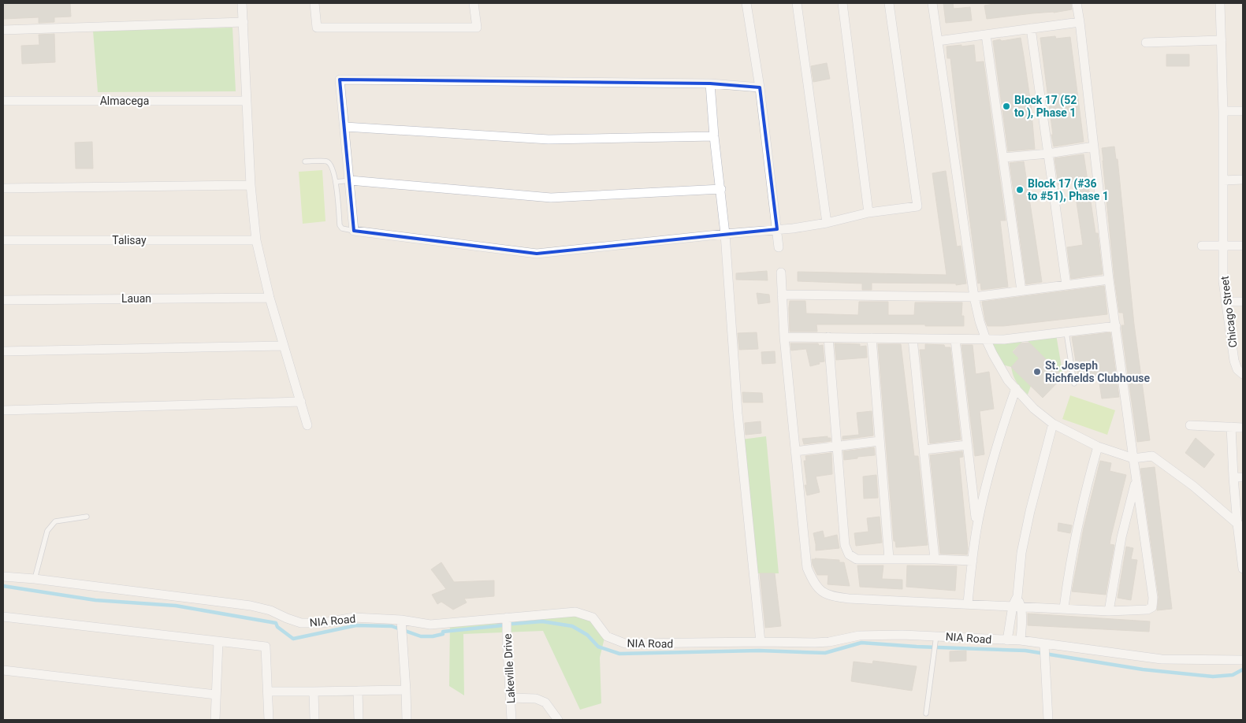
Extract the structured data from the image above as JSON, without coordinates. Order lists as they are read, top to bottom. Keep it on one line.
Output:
{"streets":{"street":["Almacega","Talisay","Lauan","Chicago Street","NIA Road","Lakeville Drive"]},"crossings":[["NIA Road","Lakeville Drive"]],"places":["Block 17 (52 to ), Phase 1","Block 17 (#36 to #51), Phase 1","St. Joseph Richfields Clubhouse"]}
